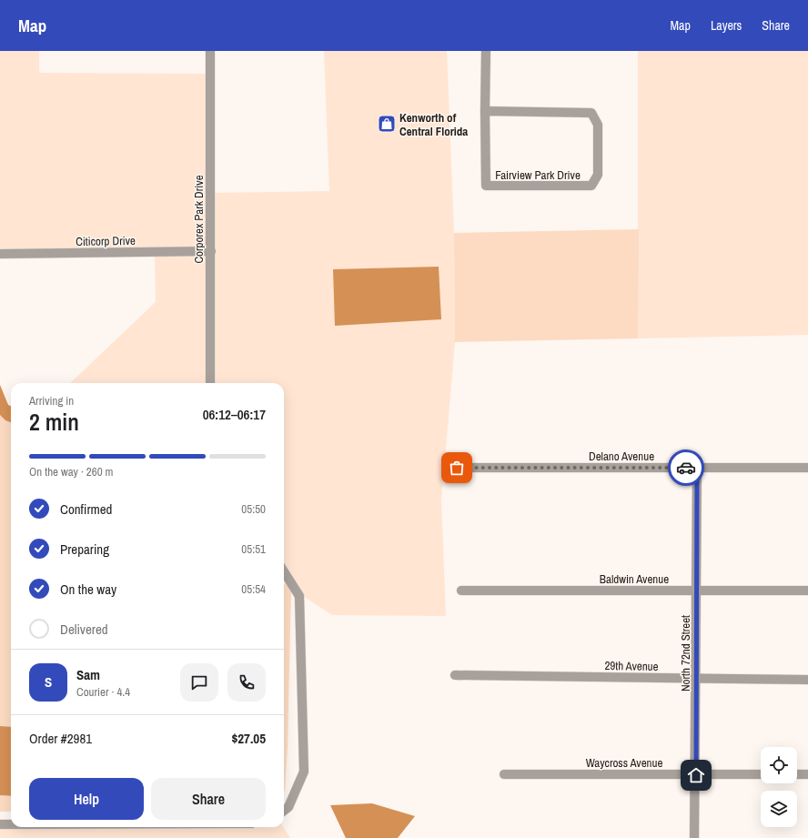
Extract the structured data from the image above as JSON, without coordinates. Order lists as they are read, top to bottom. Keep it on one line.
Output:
{"streets":{"street":["Fairview Park Drive","Corporex Park Drive","Citicorp Drive","Delano Avenue","Baldwin Avenue","North 72nd Street","29th Avenue","Waycross Avenue"]},"crossings":[["Corporex Park Drive","Citicorp Drive"],["Delano Avenue","North 72nd Street"],["Baldwin Avenue","North 72nd Street"],["North 72nd Street","29th Avenue"],["North 72nd Street","Waycross Avenue"]],"places":{"shop":["Kenworth of Central Florida"]},"page":{"header":"Map","nav":["Map","Layers","Share"],"heading":["2 min","Arriving in","06:12–06:17"],"panel":["Sam","Courier · 4.4","Order #2981","$27.05"],"bar":"On the way · 260 m","list":[["Confirmed","05:50"],["Preparing","05:51"],["On the way","05:54"],"Delivered"],"round":"S","buttons":["Help","Share"]}}
